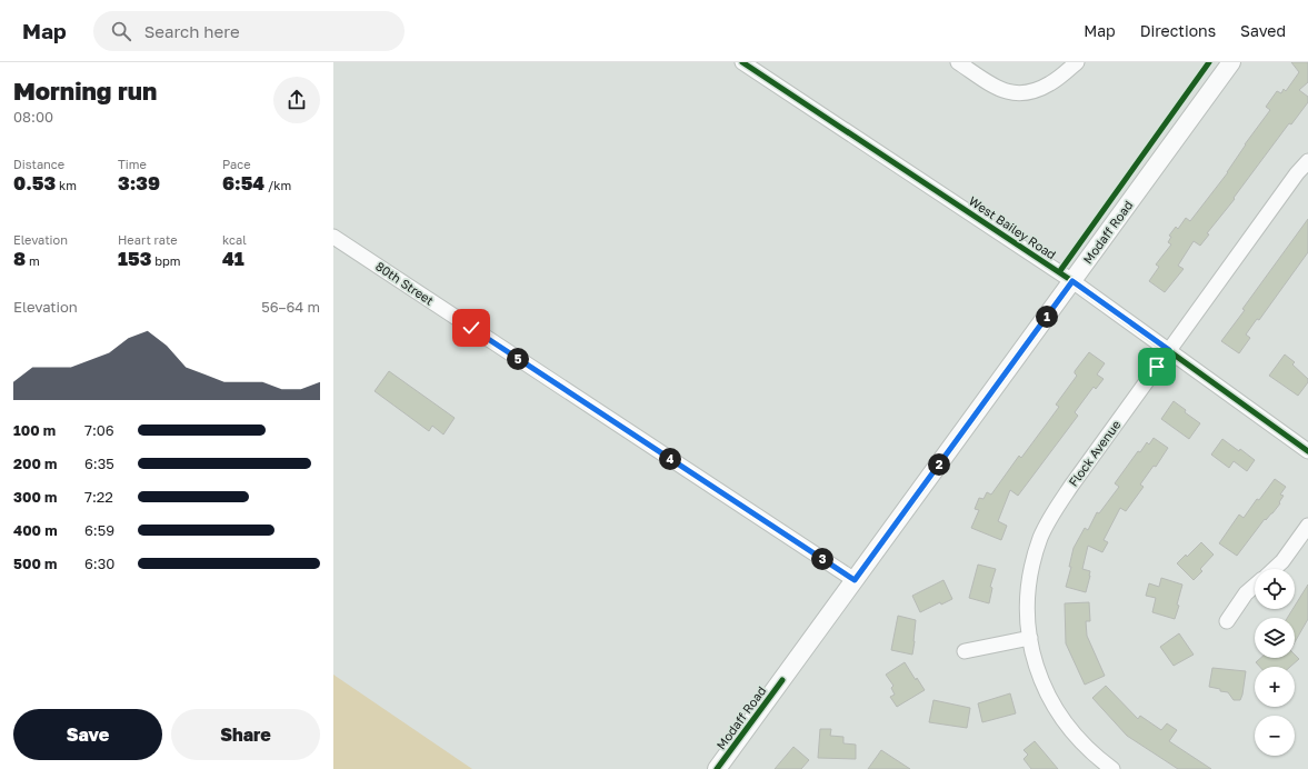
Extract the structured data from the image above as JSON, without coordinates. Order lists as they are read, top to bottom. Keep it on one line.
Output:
{"streets":{"street":["West Bailey Road","Modaff Road","80th Street","Flock Avenue"]},"crossings":[["West Bailey Road","Modaff Road"],["West Bailey Road","Flock Avenue"],["Modaff Road","80th Street"]],"page":{"header":"Map","search":"Search here","nav":["Map","Directions","Saved"],"heading":["Morning run","08:00"],"stats":[["Distance","0.53 km"],["Time","3:39"],["Pace","6:54 /km"],["Elevation","8 m"],["Heart rate","153 bpm"],["kcal","41"]],"chart":["Elevation","56–64 m"],"pins":["1","5","4","2","3"],"list":[{"name":"100 m","note":"7:06"},{"name":"200 m","note":"6:35"},{"name":"300 m","note":"7:22"},{"name":"400 m","note":"6:59"},{"name":"500 m","note":"6:30"}],"map_buttons":["+","−"],"buttons":["Save","Share"]}}
